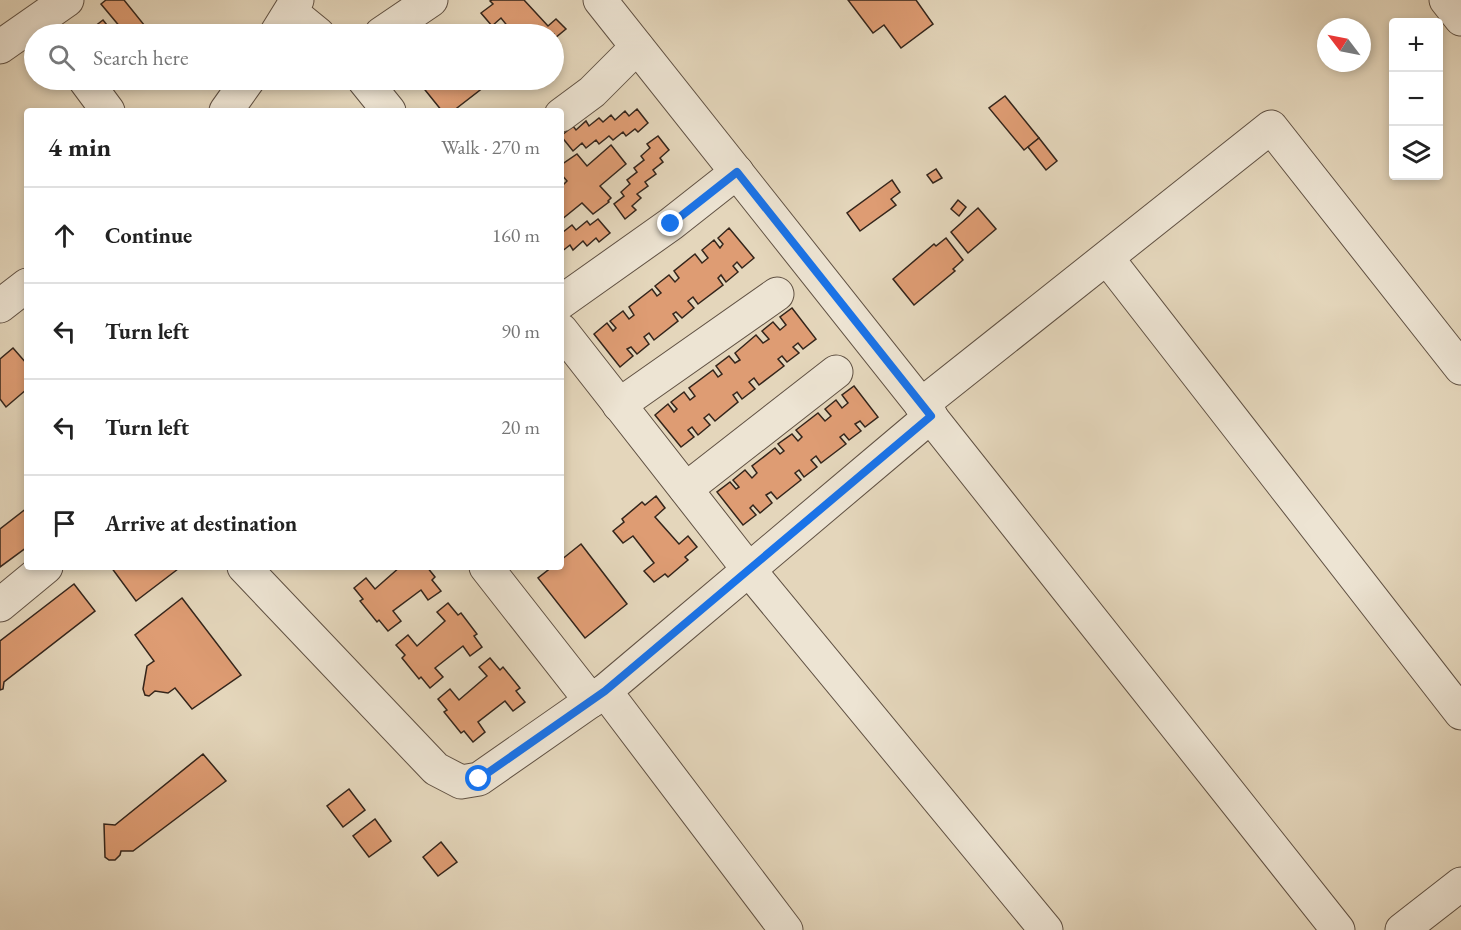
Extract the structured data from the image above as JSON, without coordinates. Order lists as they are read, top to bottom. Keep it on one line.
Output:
{"north":"top left","page":{"map_buttons":["+","−"],"search":"Search here","heading":["4 min","Walk · 270 m"],"list":[["Continue","160 m"],["Turn left","90 m"],["Turn left","20 m"],"Arrive at destination"]}}
